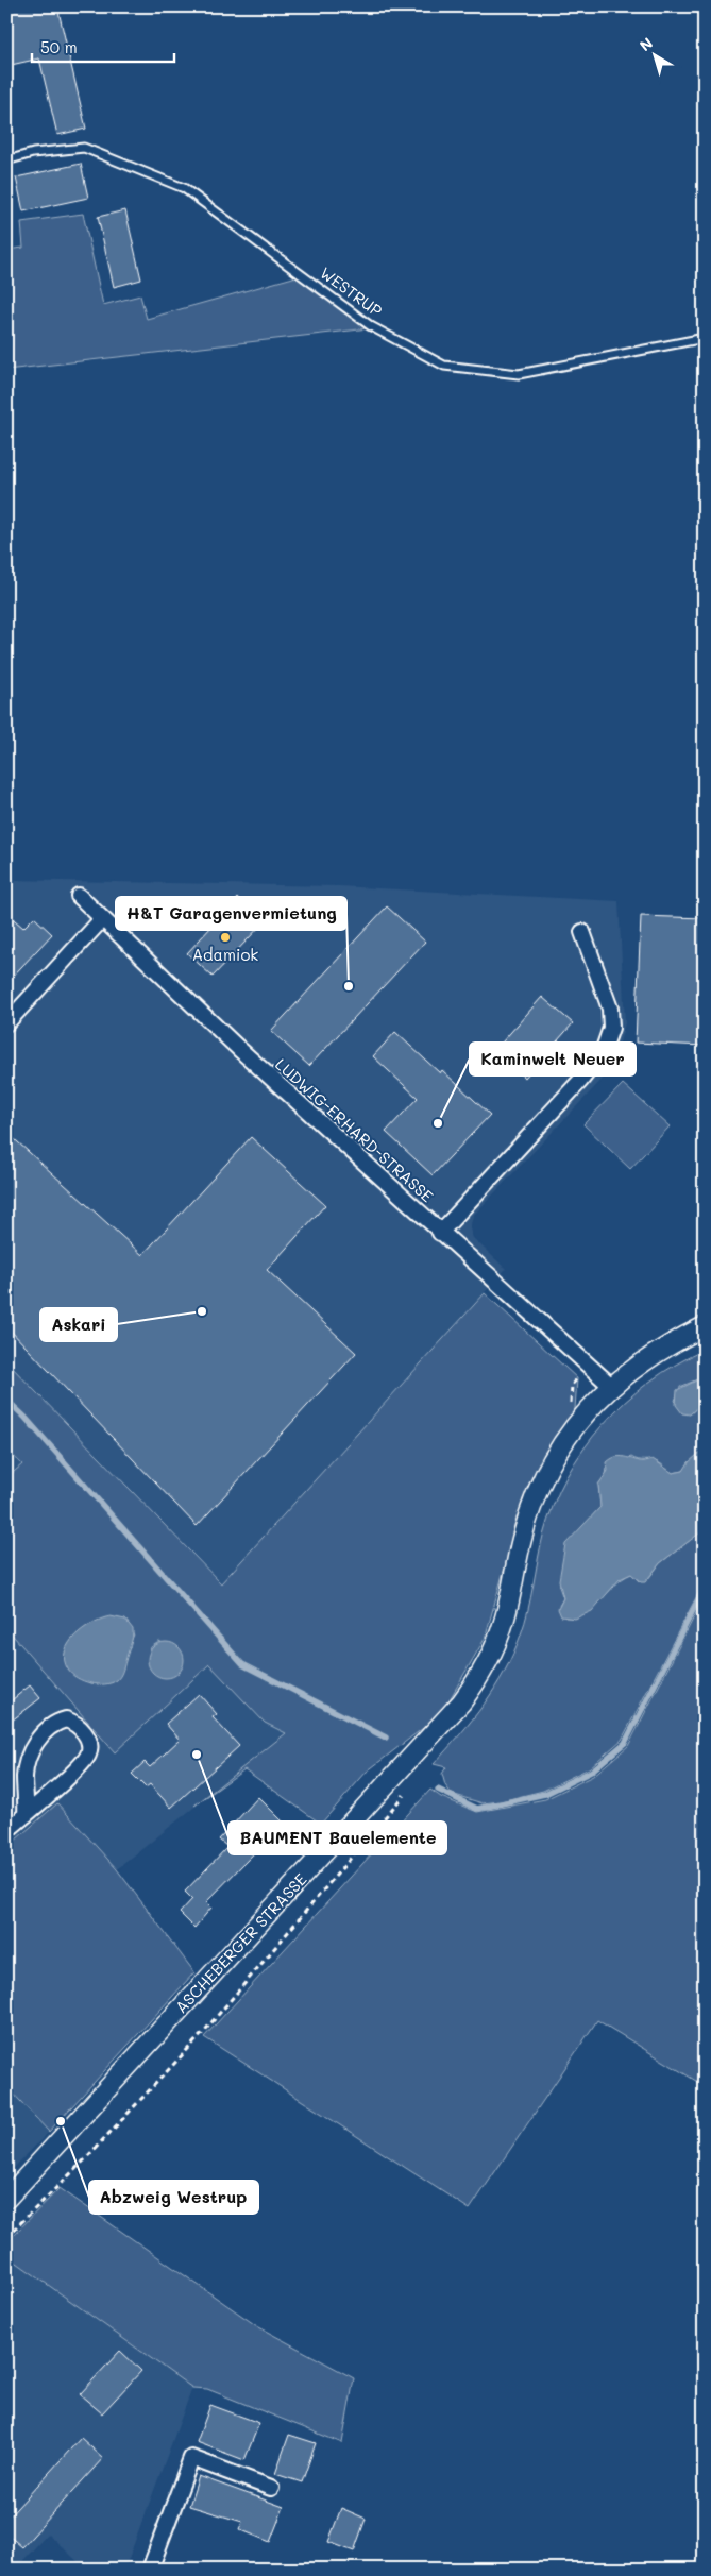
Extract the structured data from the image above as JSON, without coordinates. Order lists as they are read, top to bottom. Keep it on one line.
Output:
{"streets":{"street":["LUDWIG-ERHARD-STRASSE","ASCHEBERGER STRASSE"],"lane":["WESTRUP"]},"crossings":[["LUDWIG-ERHARD-STRASSE","ASCHEBERGER STRASSE"]],"places":["Adamiok","H&T Garagenvermietung","Kaminwelt Neuer","Askari","BAUMENT Bauelemente","Abzweig Westrup"],"scale_bar":"50 m","north":"top left"}
